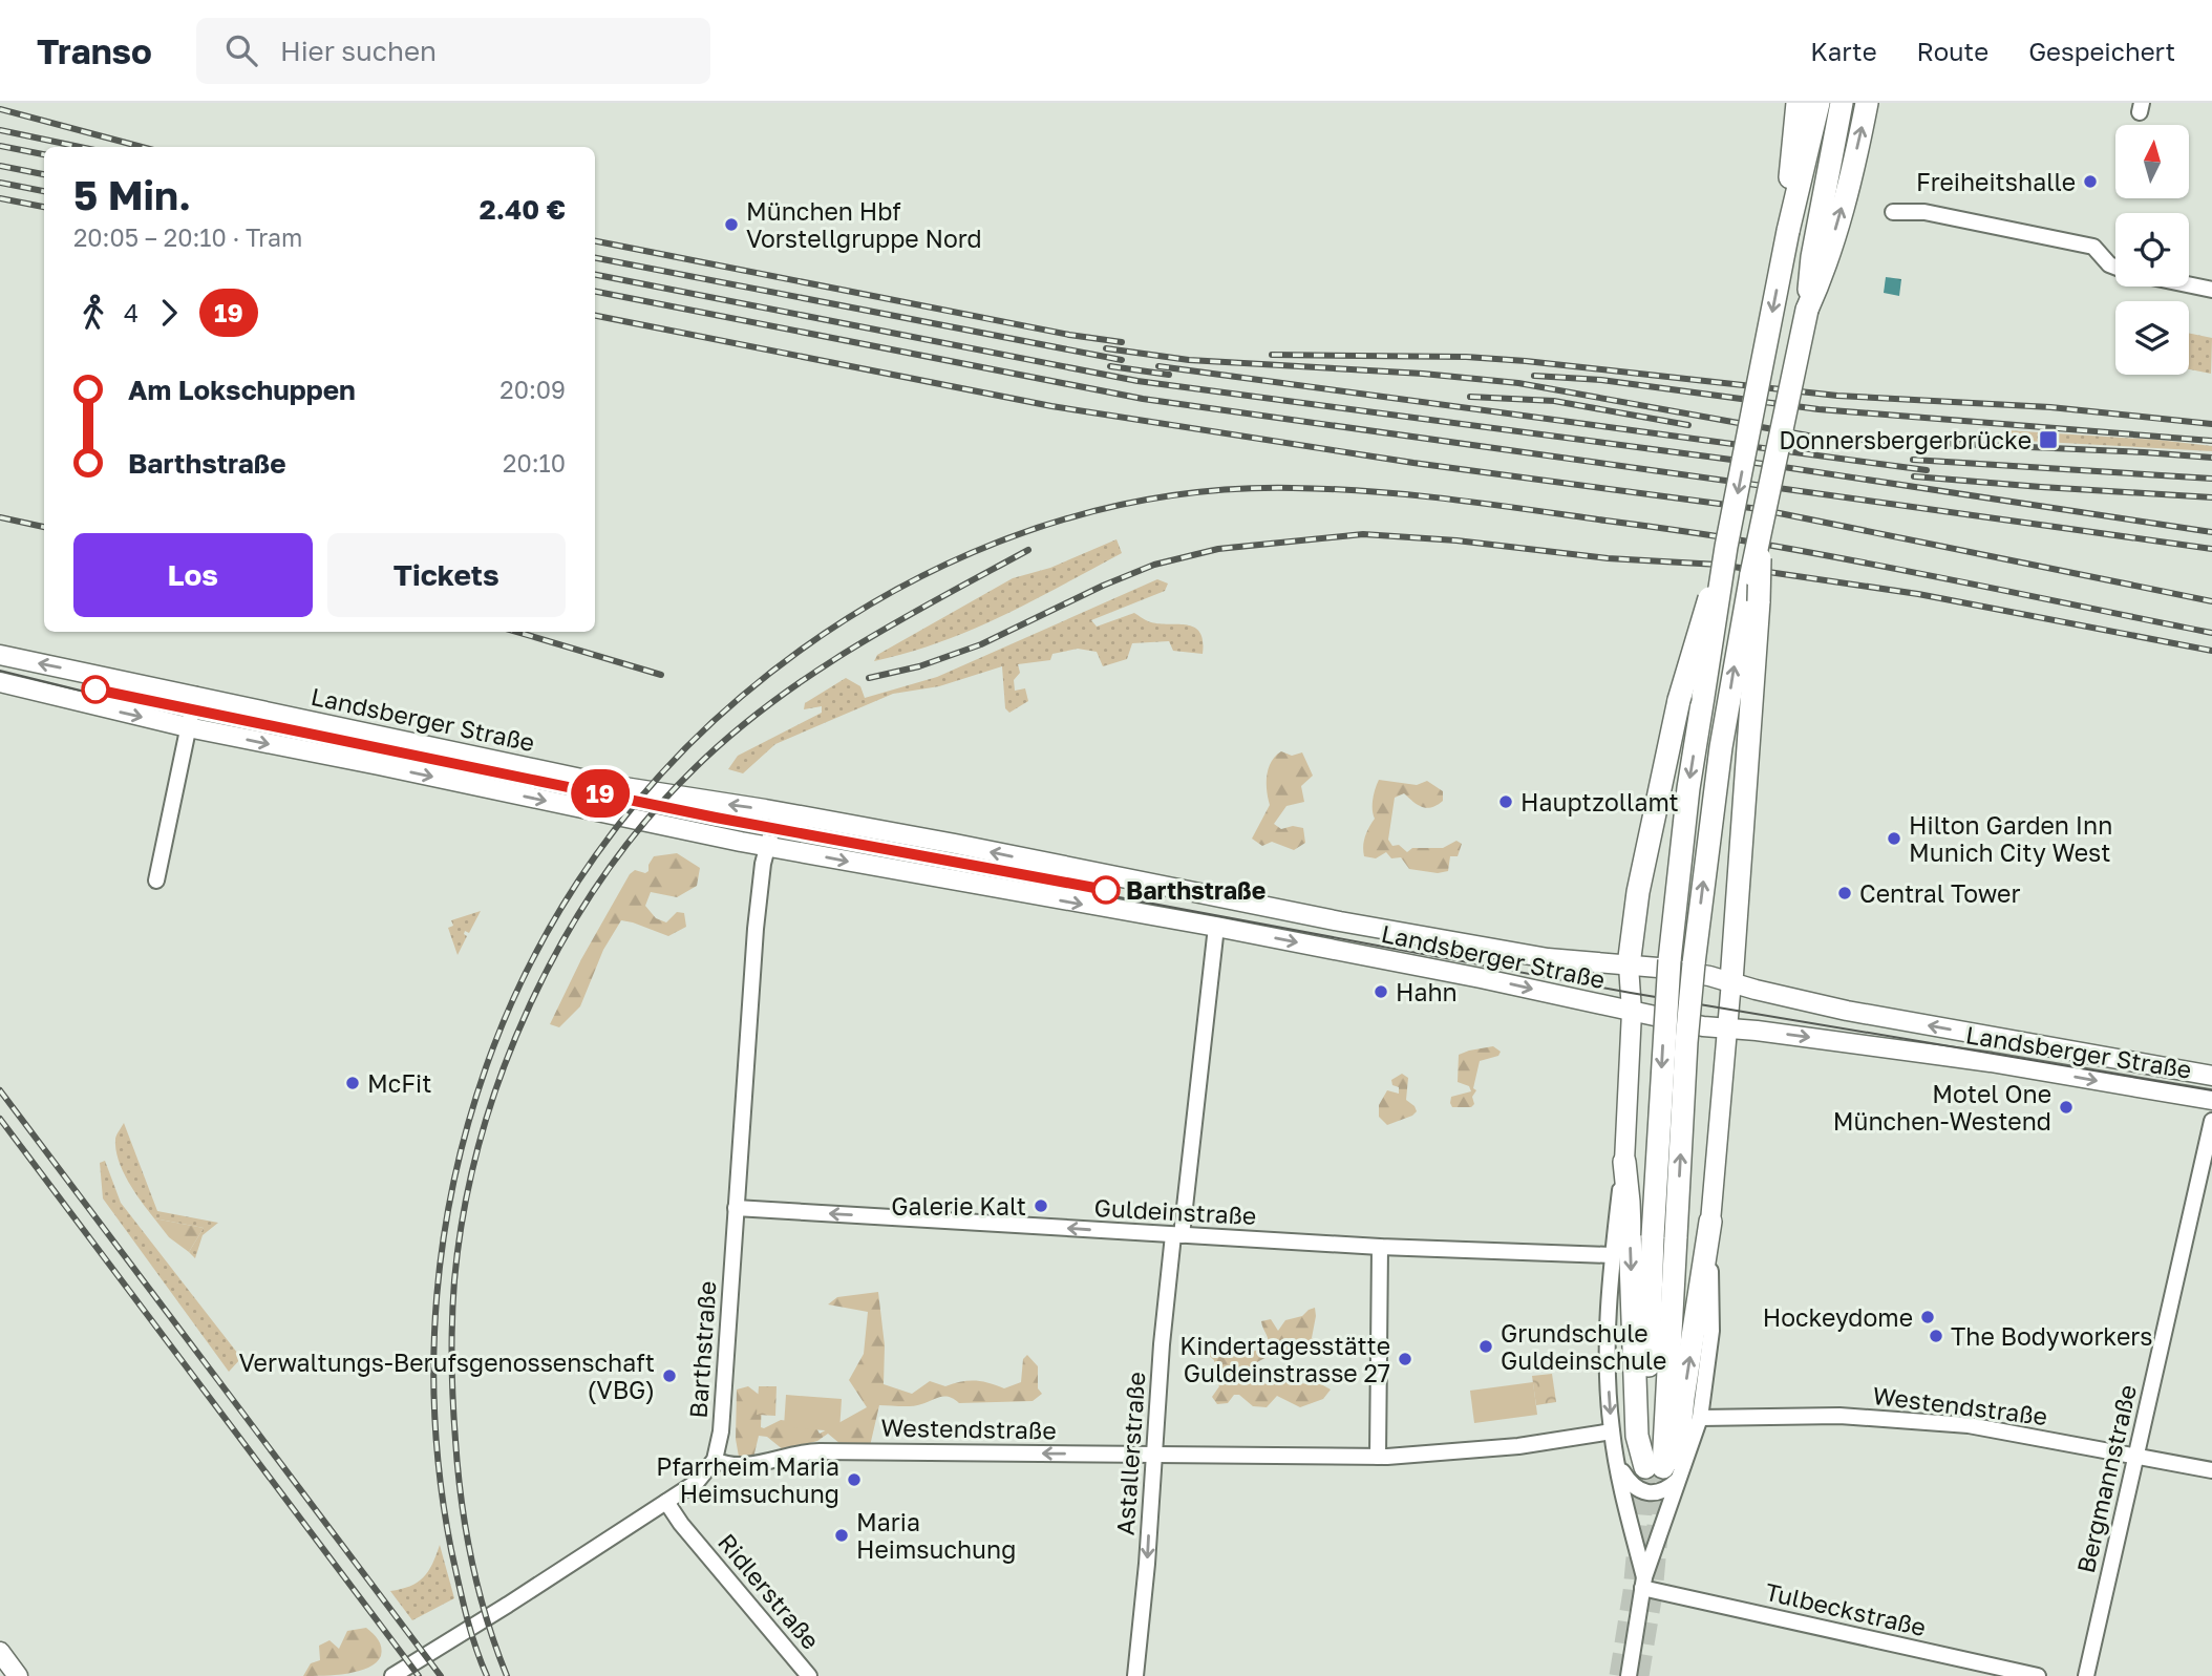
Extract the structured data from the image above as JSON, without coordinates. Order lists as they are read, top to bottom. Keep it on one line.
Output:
{"streets":{"main road":["Landsberger Straße"],"street":["Guldeinstraße","Barthstraße","Westendstraße","Astallerstraße","Bergmannstraße","Ridlerstraße","Tulbeckstraße"]},"crossings":[["Landsberger Straße","Barthstraße"],["Landsberger Straße","Astallerstraße"],["Guldeinstraße","Barthstraße"],["Guldeinstraße","Astallerstraße"],["Barthstraße","Westendstraße"],["Westendstraße","Astallerstraße"],["Westendstraße","Bergmannstraße"]],"one_way":["Guldeinstraße"],"places":{"other":["Freiheitshalle","München Hbf Vorstellgruppe Nord","Hauptzollamt","Hilton Garden Inn Munich City West","Barthstraße","Central Tower","Hahn","McFit","Motel One München-Westend","Galerie Kalt","Hockeydome","The Bodyworkers","Grundschule Guldeinschule","Kindertagesstätte Guldeinstrasse 27","Verwaltungs-Berufsgenossenschaft (VBG)","Pfarrheim Maria Heimsuchung","Maria Heimsuchung"],"transit":["Donnersbergerbrücke"]},"lines":["tram line 19"],"north":"top","page":{"header":"Transo","search":"Hier suchen","nav":["Karte","Route","Gespeichert"],"on_map":"19","heading":["5 Min.","20:05 – 20:10 · Tram","2.40 €"],"legs":["4","19"],"list":[{"name":"Am Lokschuppen","value":"20:09"},{"name":"Barthstraße","value":"20:10"}],"buttons":["Los","Tickets"]}}
